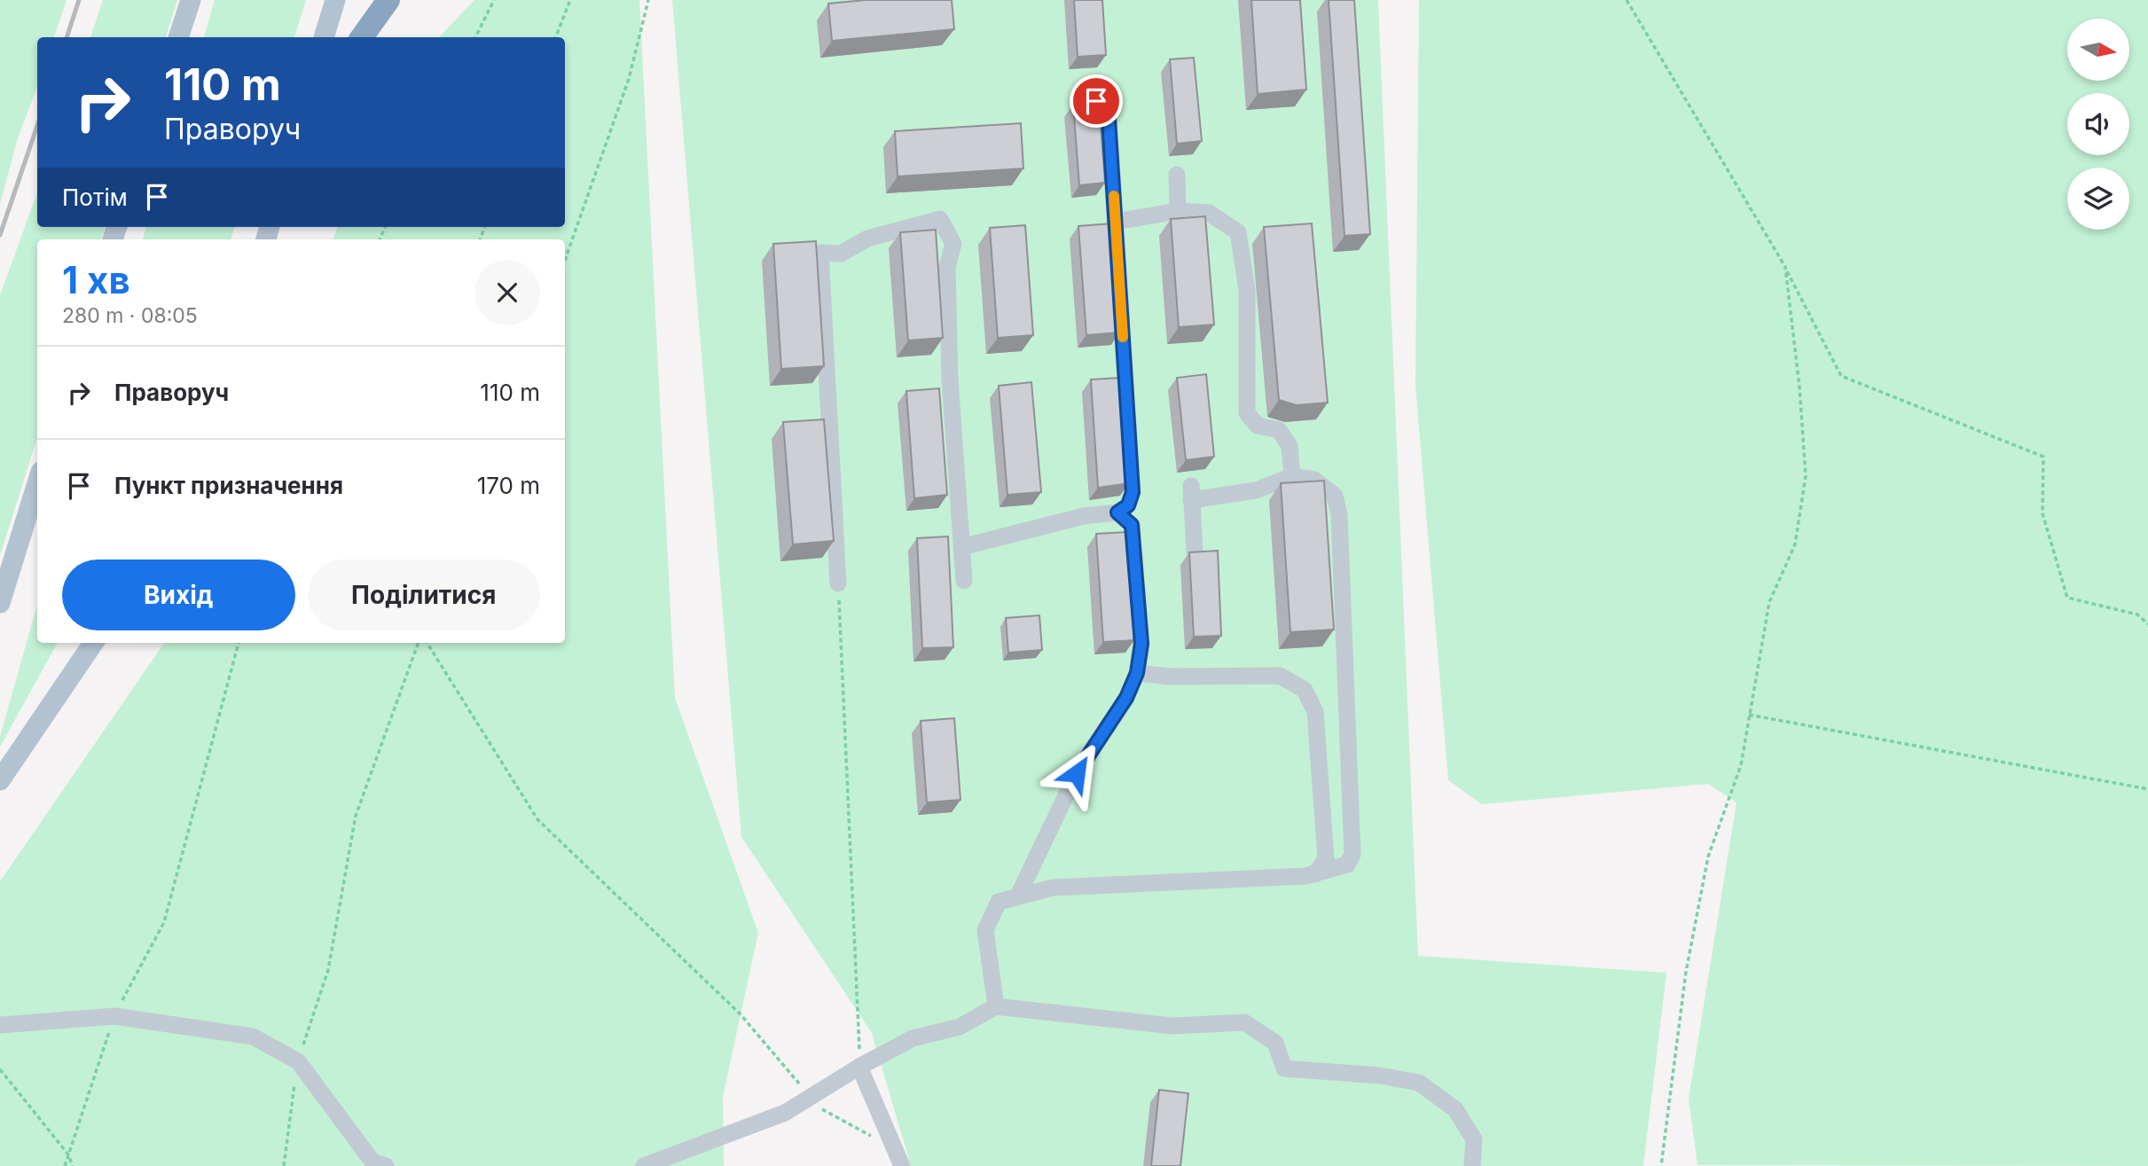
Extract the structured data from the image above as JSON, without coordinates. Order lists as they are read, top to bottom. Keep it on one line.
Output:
{"north":"right","page":{"turn":["110 m","Праворуч"],"then":"Потім","heading":["1 хв","280 m · 08:05"],"list":[{"name":"Праворуч","value":"110 m"},{"name":"Пункт призначення","value":"170 m"}],"buttons":["Вихід","Поділитися"]}}
